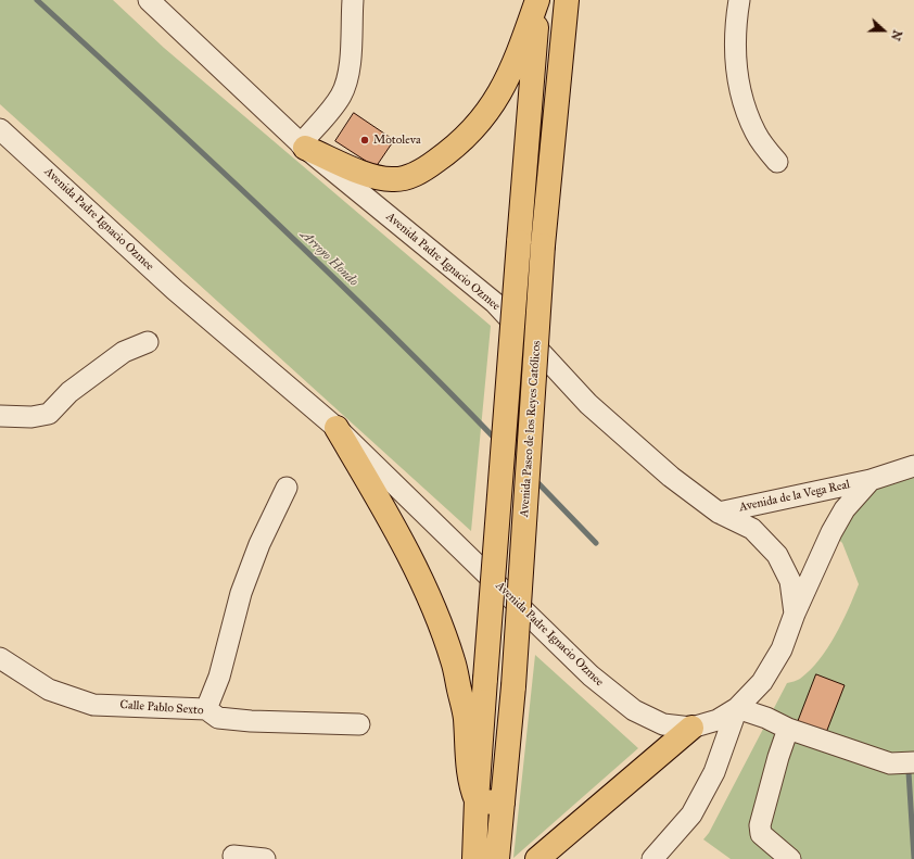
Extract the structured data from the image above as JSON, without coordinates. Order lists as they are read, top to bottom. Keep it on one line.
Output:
{"streets":{"main road":["Avenida Paseo de los Reyes Católicos"],"street":["Avenida Padre Ignacio Ozmee","Avenida de la Vega Real","Calle Pablo Sexto"]},"crossings":[["Avenida Padre Ignacio Ozmee","Avenida de la Vega Real"]],"water":["Arroyo Hondo"],"places":["Motoleva"],"north":"right"}
